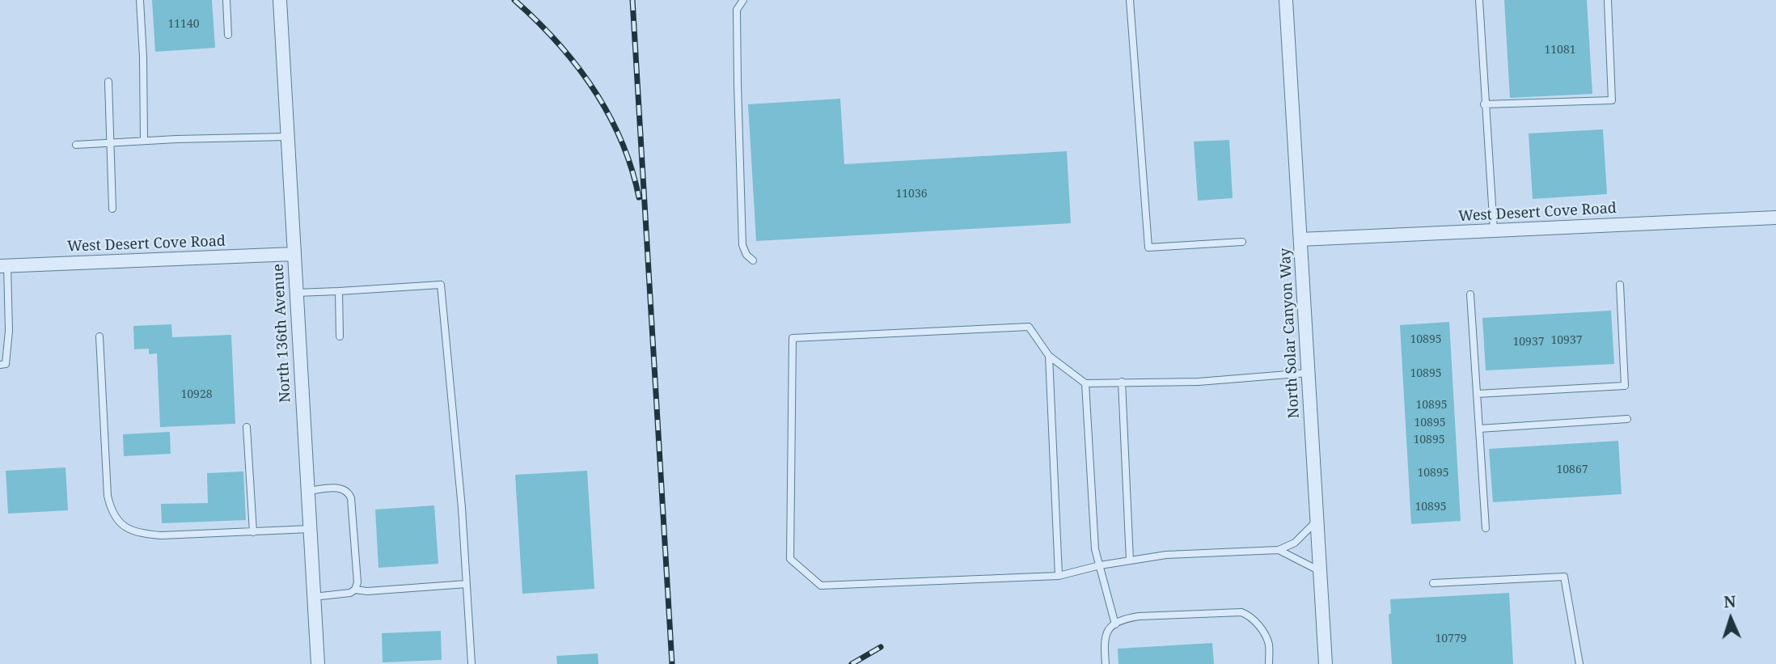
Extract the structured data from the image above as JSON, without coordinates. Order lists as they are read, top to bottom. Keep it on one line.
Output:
{"streets":{"street":["West Desert Cove Road","North 136th Avenue","North Solar Canyon Way"]},"crossings":[["West Desert Cove Road","North 136th Avenue"],["West Desert Cove Road","North Solar Canyon Way"]],"house_numbers":["11140","11081","11036","10895","10937","10937","10895","10928","10895","10895","10895","10867","10895","10895","10779"],"north":"top"}
